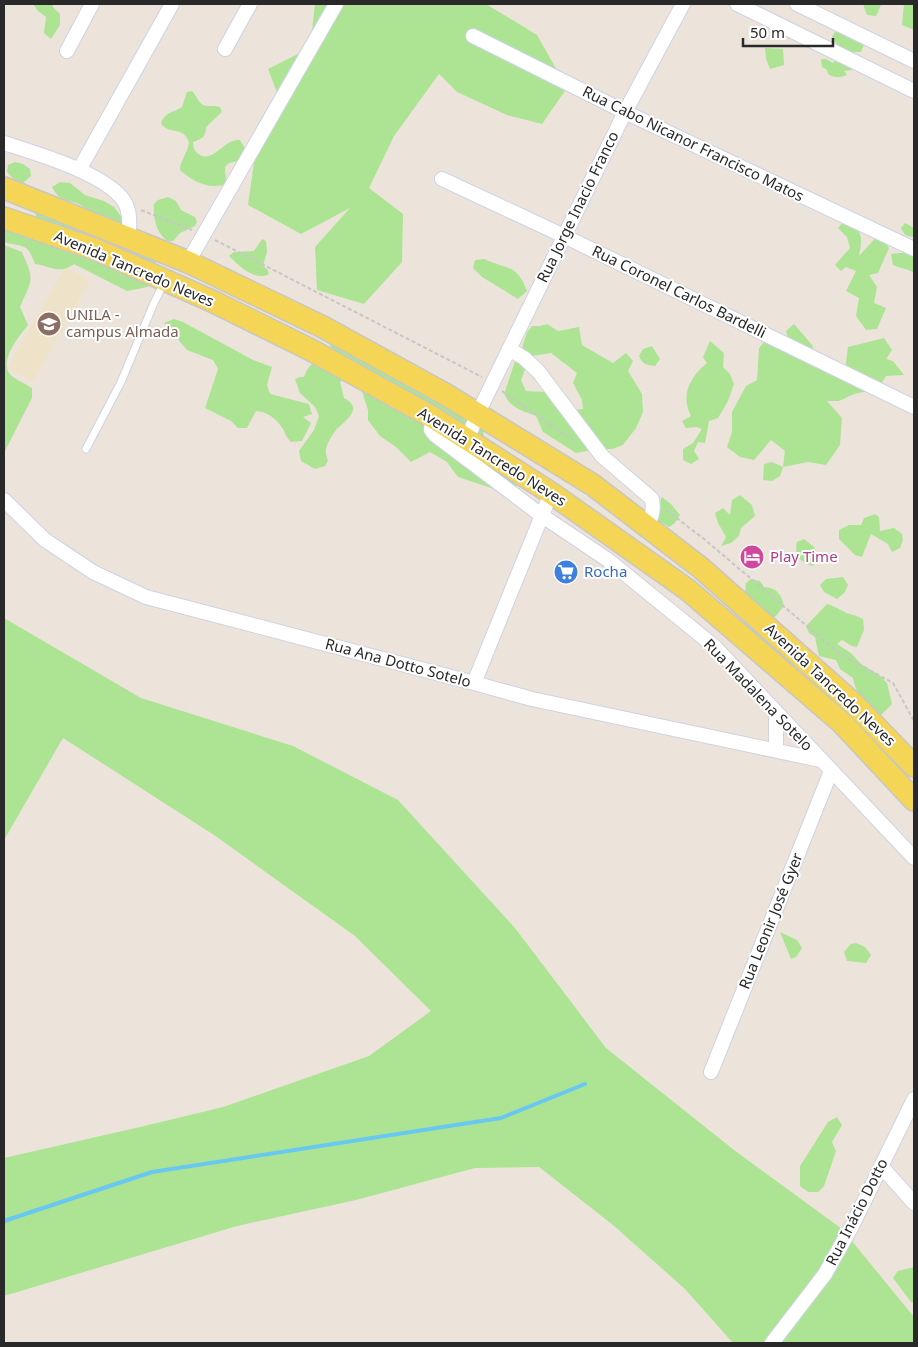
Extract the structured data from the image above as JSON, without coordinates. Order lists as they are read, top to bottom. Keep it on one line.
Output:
{"streets":{"main road":["Avenida Tancredo Neves"],"street":["Rua Cabo Nicanor Francisco Matos","Rua Jorge Inacio Franco","Rua Coronel Carlos Bardelli","Rua Ana Dotto Sotelo","Rua Madalena Sotelo","Rua Leonir José Gyer","Rua Inácio Dotto"]},"crossings":[["Rua Cabo Nicanor Francisco Matos","Rua Jorge Inacio Franco"],["Rua Jorge Inacio Franco","Avenida Tancredo Neves"],["Rua Jorge Inacio Franco","Rua Coronel Carlos Bardelli"],["Avenida Tancredo Neves","Rua Madalena Sotelo"],["Rua Ana Dotto Sotelo","Rua Madalena Sotelo"],["Rua Madalena Sotelo","Rua Leonir José Gyer"]],"places":{"school or university":["UNILA - campus Almada"],"hotel":["Play Time"],"supermarket":["Rocha"]},"scale_bar":"50 m"}
